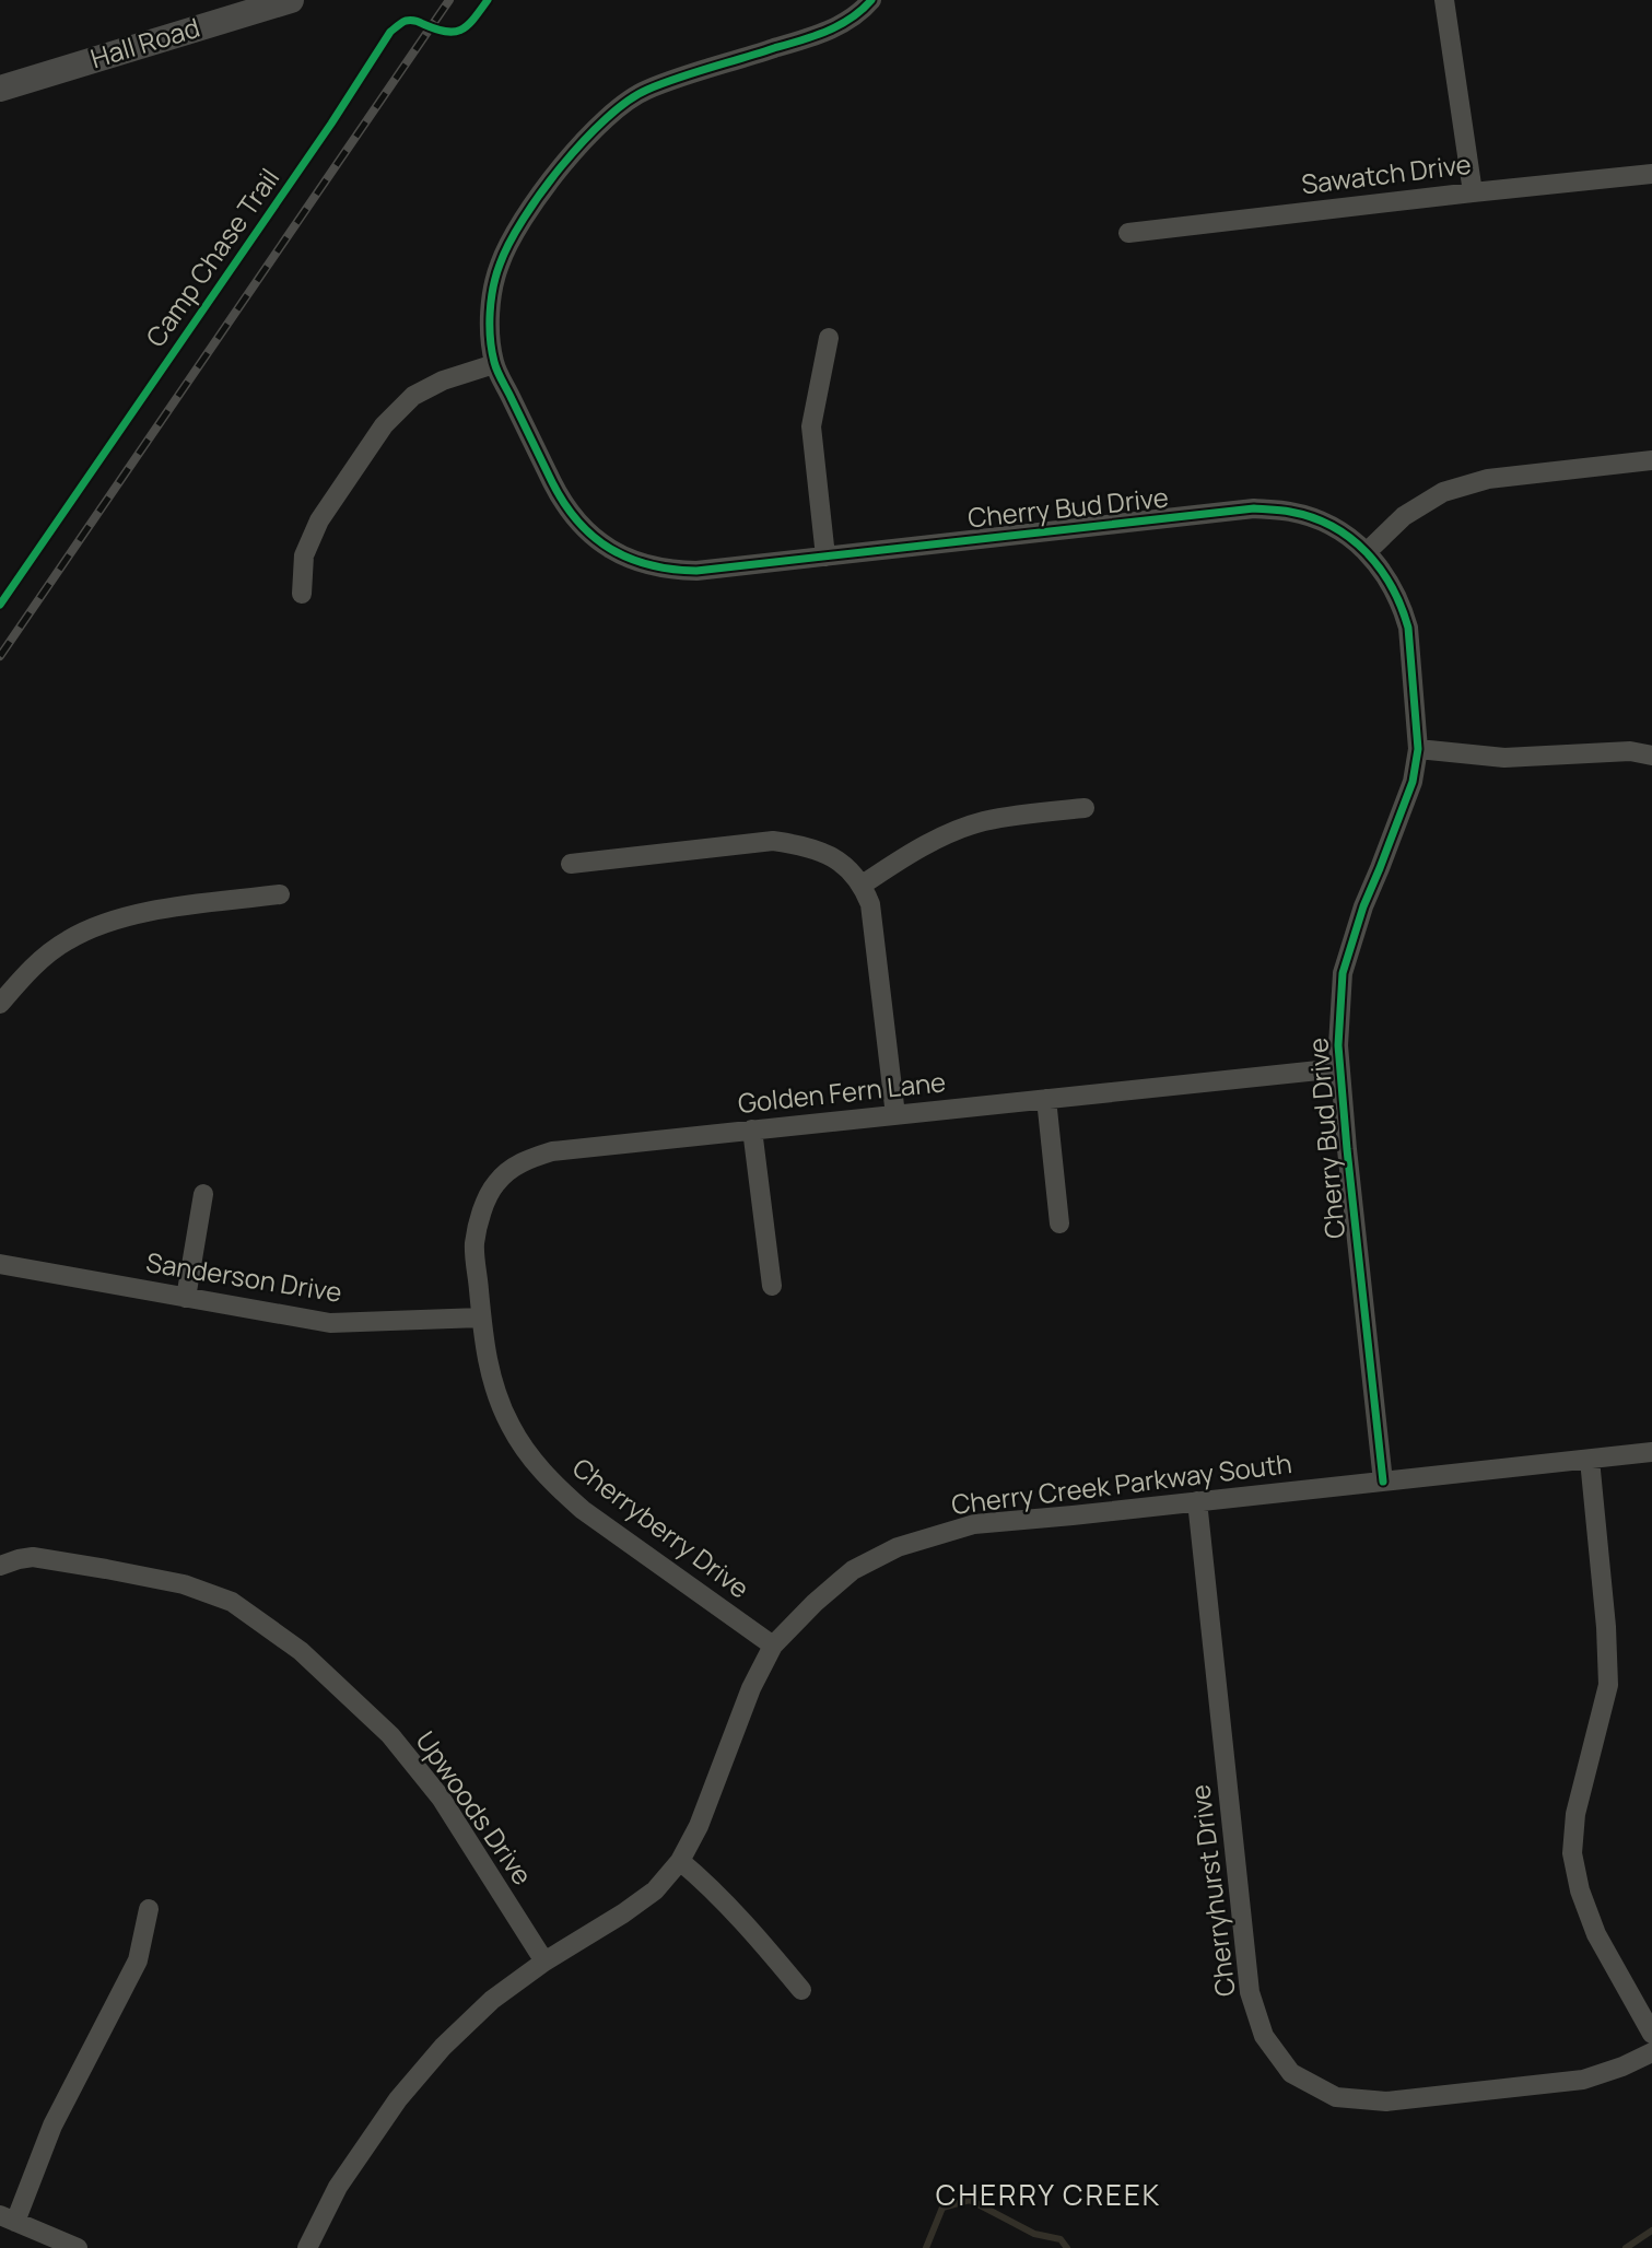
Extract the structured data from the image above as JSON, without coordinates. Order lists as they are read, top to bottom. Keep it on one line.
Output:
{"streets":{"main road":["Hall Road"],"street":["Sawatch Drive","Cherry Bud Drive","Golden Fern Lane","Sanderson Drive","Cherry Creek Parkway South","Cherryberry Drive","Upwoods Drive","Cherryhurst Drive"],"cycle path":["Camp Chase Trail"]},"crossings":[["Cherry Bud Drive","Golden Fern Lane"],["Cherry Bud Drive","Cherry Creek Parkway South"],["Golden Fern Lane","Sanderson Drive"],["Golden Fern Lane","Cherryberry Drive"],["Sanderson Drive","Cherryberry Drive"],["Cherry Creek Parkway South","Cherryberry Drive"],["Cherry Creek Parkway South","Upwoods Drive"],["Cherry Creek Parkway South","Cherryhurst Drive"]],"districts":["CHERRY CREEK"]}
